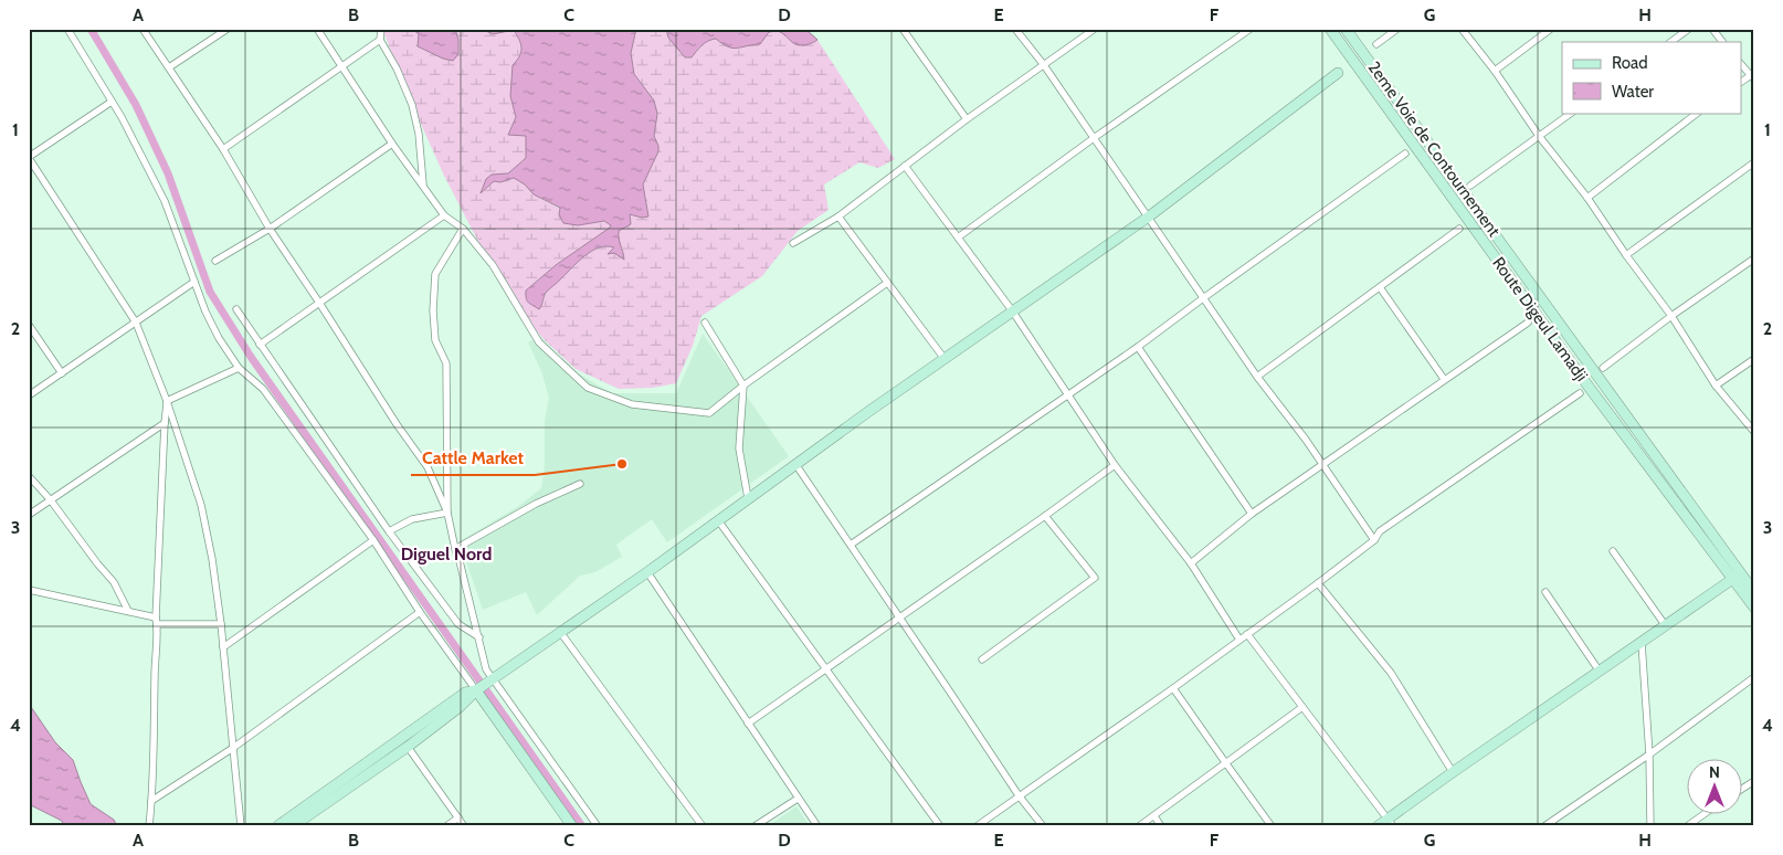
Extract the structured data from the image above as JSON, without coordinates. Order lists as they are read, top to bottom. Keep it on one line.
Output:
{"streets":{"street":["2eme Voie de Contournement","Route Digeul Lamadji"]},"crossings":[["2eme Voie de Contournement","Route Digeul Lamadji"]],"districts":["Diguel Nord"],"places":["Cattle Market"],"legend":["Road","Water"],"north":"top","grid":{"columns":["A","B","C","D","E","F","G","H"],"rows":["1","2","3","4"]}}
